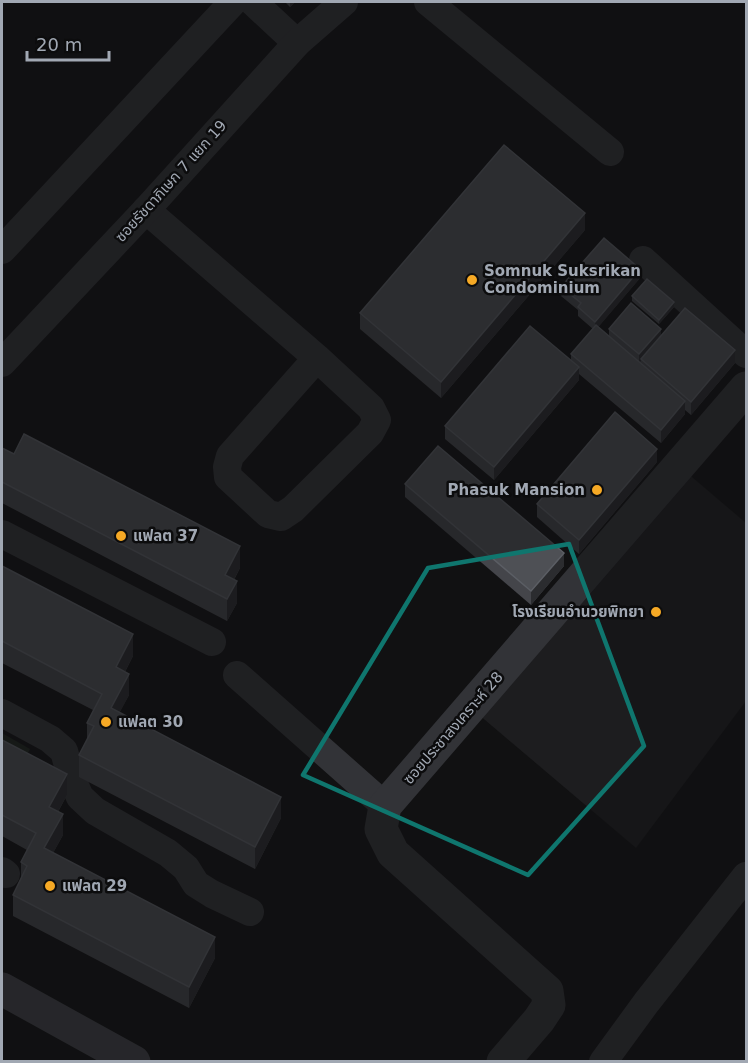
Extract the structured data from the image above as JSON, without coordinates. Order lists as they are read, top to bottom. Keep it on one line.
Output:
{"streets":{"street":["ซอยรัชดาภิเษก 7 แยก 19","ซอยประชาสงเคราะห์ 28"]},"places":["Somnuk Suksrikan Condominium","Phasuk Mansion","แฟลต 37","โรงเรียนอำนวยพิทยา","แฟลต 30","แฟลต 29"],"scale_bar":"20 m"}
